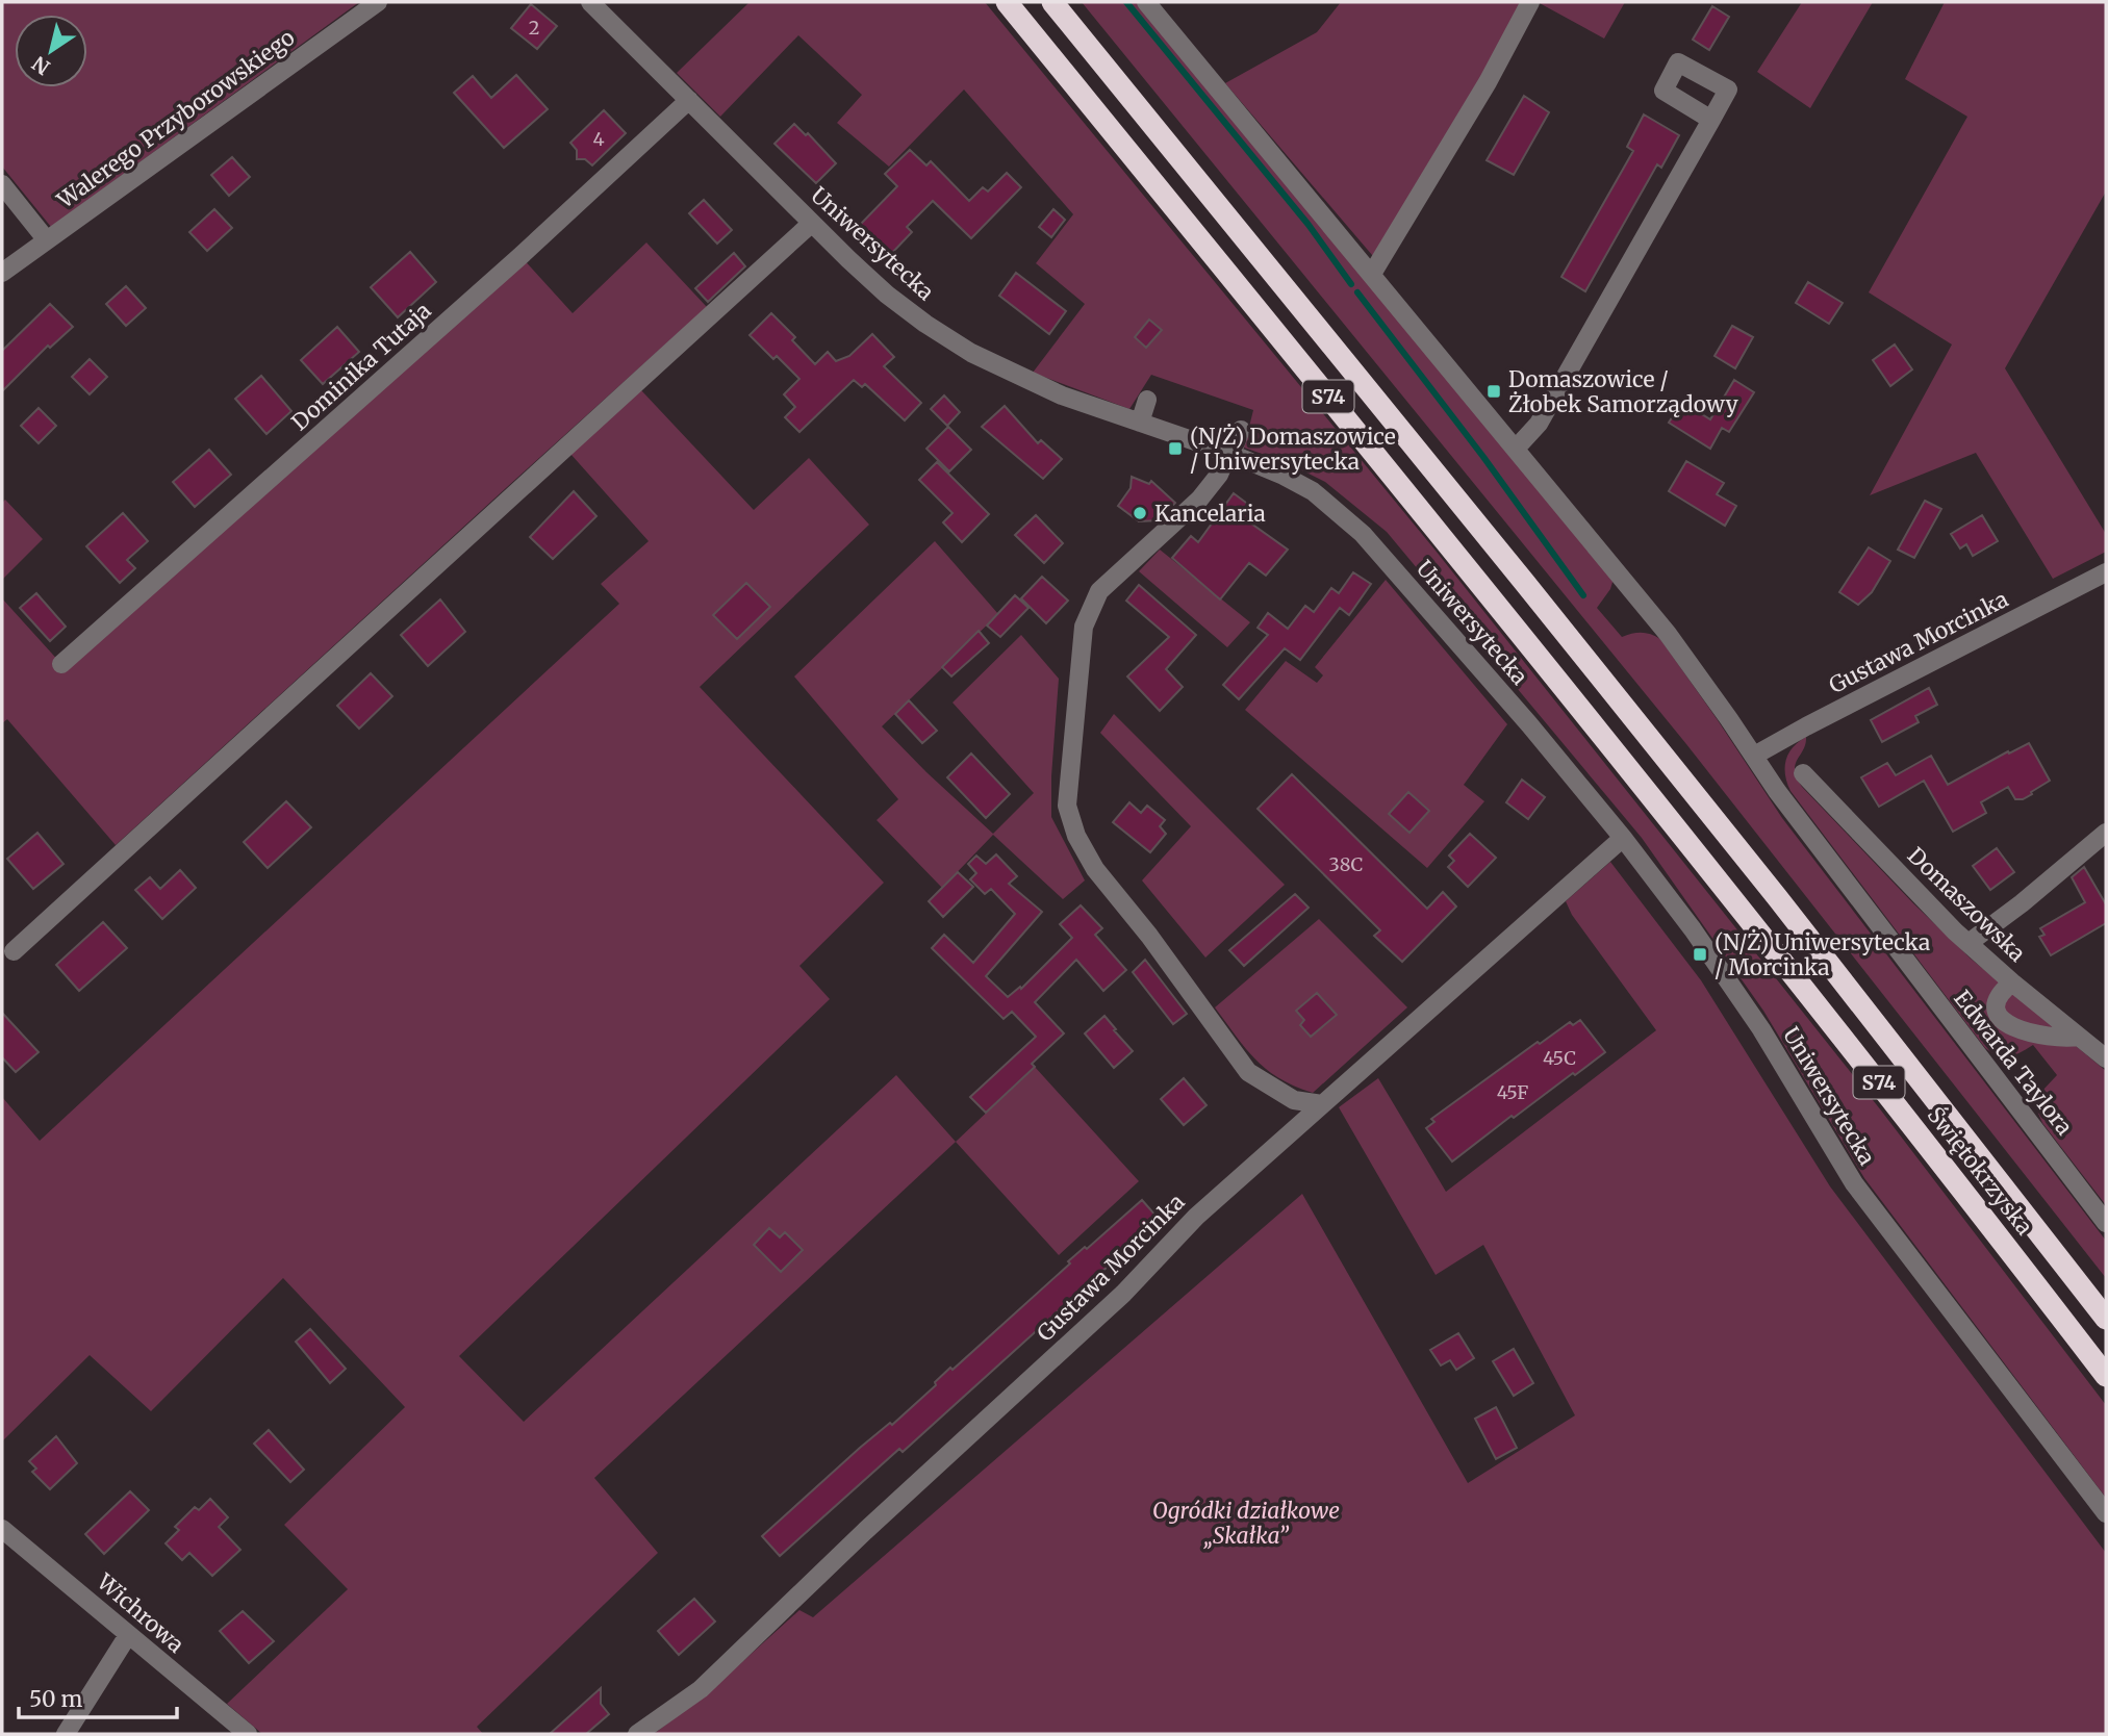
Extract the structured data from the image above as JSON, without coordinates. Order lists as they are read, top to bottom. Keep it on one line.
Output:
{"streets":{"highway":["S74","Świętokrzyska"],"street":["Walerego Przyborowskiego","Uniwersytecka","Dominika Tutaja","Gustawa Morcinka","Domaszowska","Edwarda Taylora","Wichrowa"]},"crossings":[["Uniwersytecka","Dominika Tutaja"],["Uniwersytecka","Gustawa Morcinka"],["Gustawa Morcinka","Edwarda Taylora"]],"parks":["Ogródki działkowe „Skałka”"],"places":{"transit":["Domaszowice / Żłobek Samorządowy","(N/Ż) Domaszowice / Uniwersytecka","(N/Ż) Uniwersytecka / Morcinka"],"other":["Kancelaria"]},"house_numbers":["2","4","38C","45C","45F"],"scale_bar":"50 m","north":"bottom left"}
